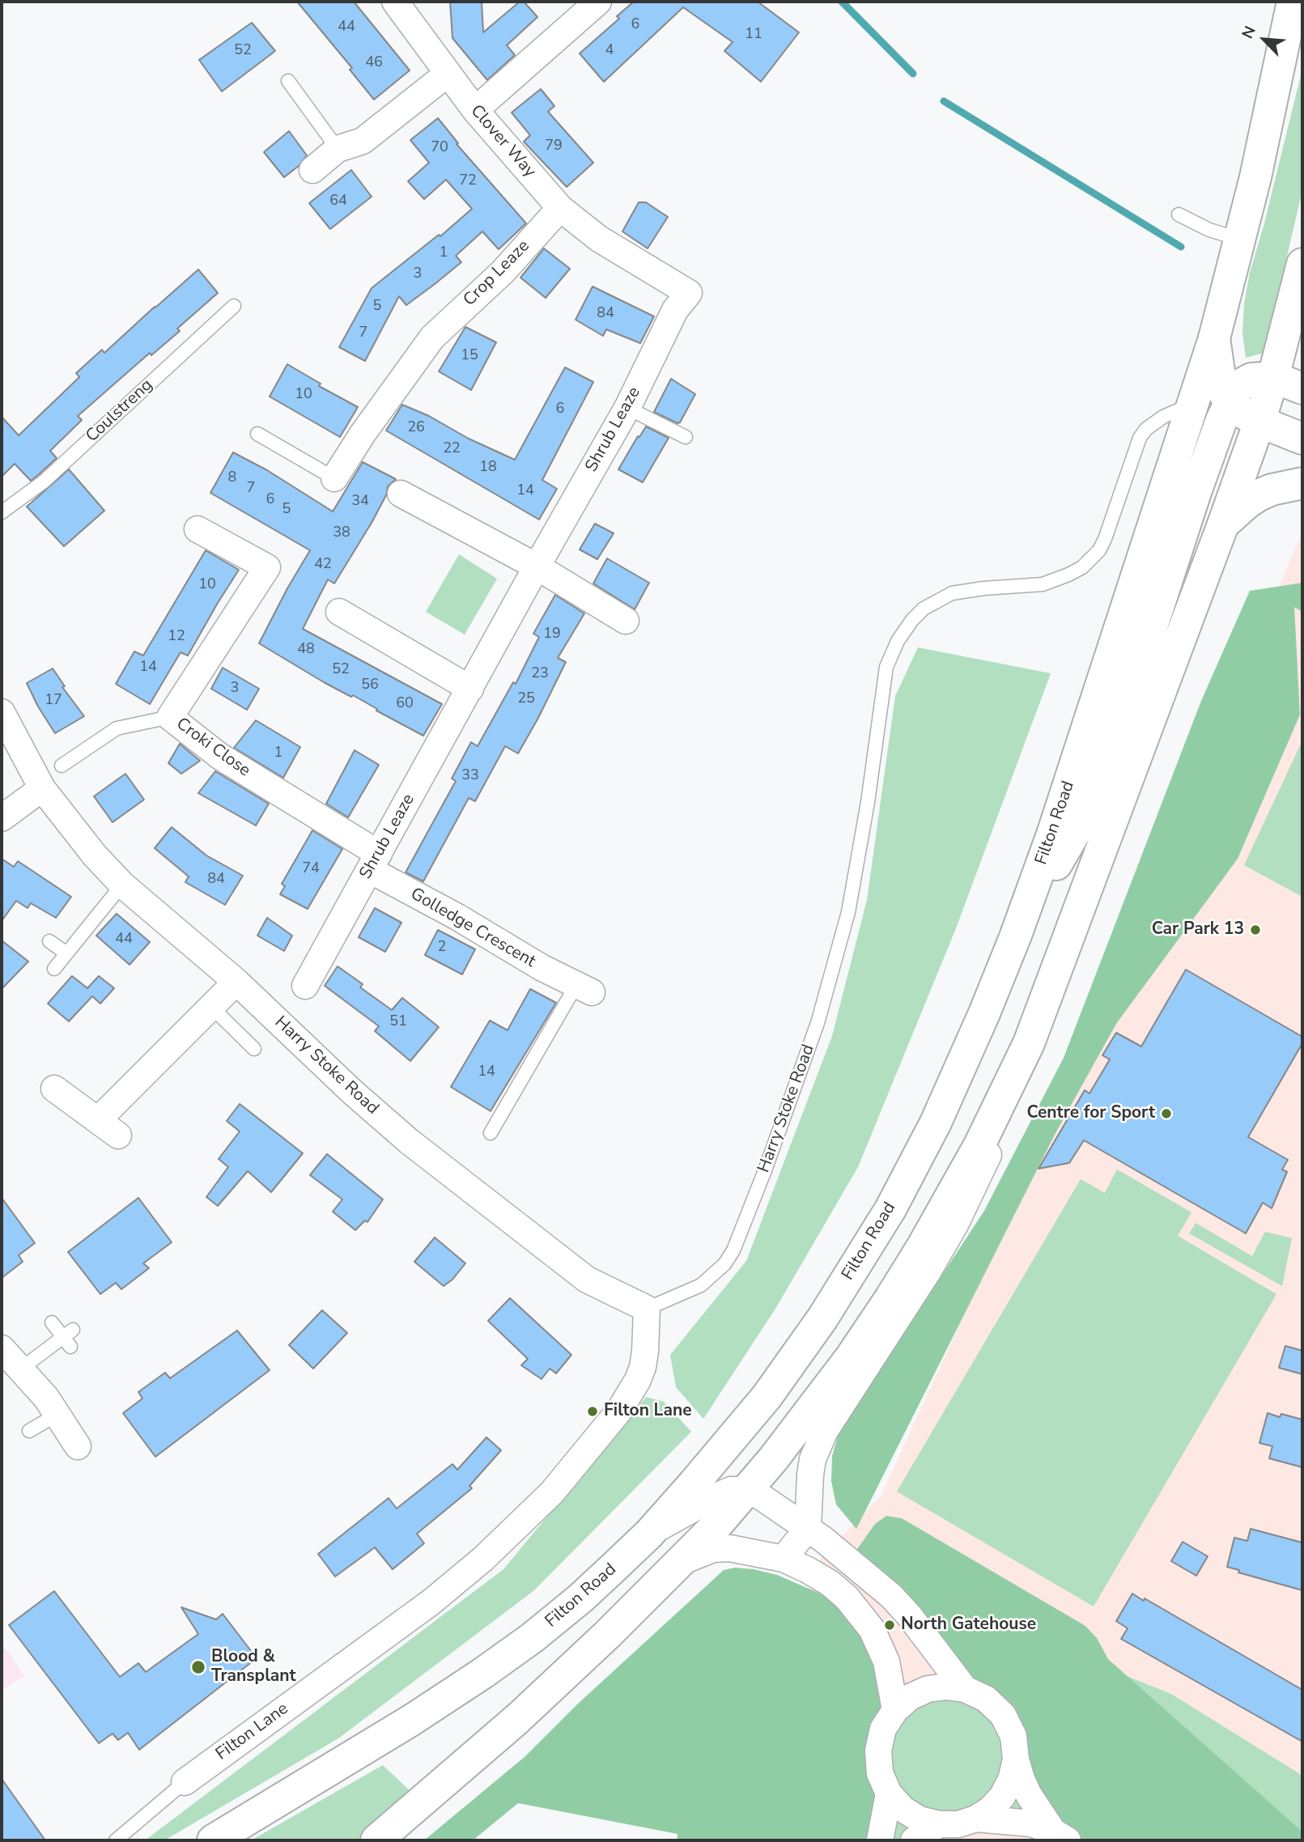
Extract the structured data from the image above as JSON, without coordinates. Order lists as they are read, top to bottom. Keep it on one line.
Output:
{"streets":{"main road":["Filton Road"],"street":["Clover Way","Crop Leaze","Shrub Leaze","Croki Close","Golledge Crescent","Harry Stoke Road","Filton Lane"],"lane":["Coulstreng"]},"crossings":[["Clover Way","Crop Leaze"],["Clover Way","Shrub Leaze"],["Shrub Leaze","Croki Close"],["Shrub Leaze","Golledge Crescent"],["Croki Close","Golledge Crescent"],["Filton Road","Harry Stoke Road"],["Harry Stoke Road","Filton Lane"]],"places":["Car Park 13","Centre for Sport","Filton Lane","North Gatehouse","Blood & Transplant"],"house_numbers":["6","44","11","52","4","46","79","70","72","64","1","3","5","84","7","15","10","6","26","22","18","8","7","14","6","34","5","38","42","10","19","12","48","14","52","23","56","3","25","17","60","1","33","74","84","44","2","51","14"],"north":"top left"}
